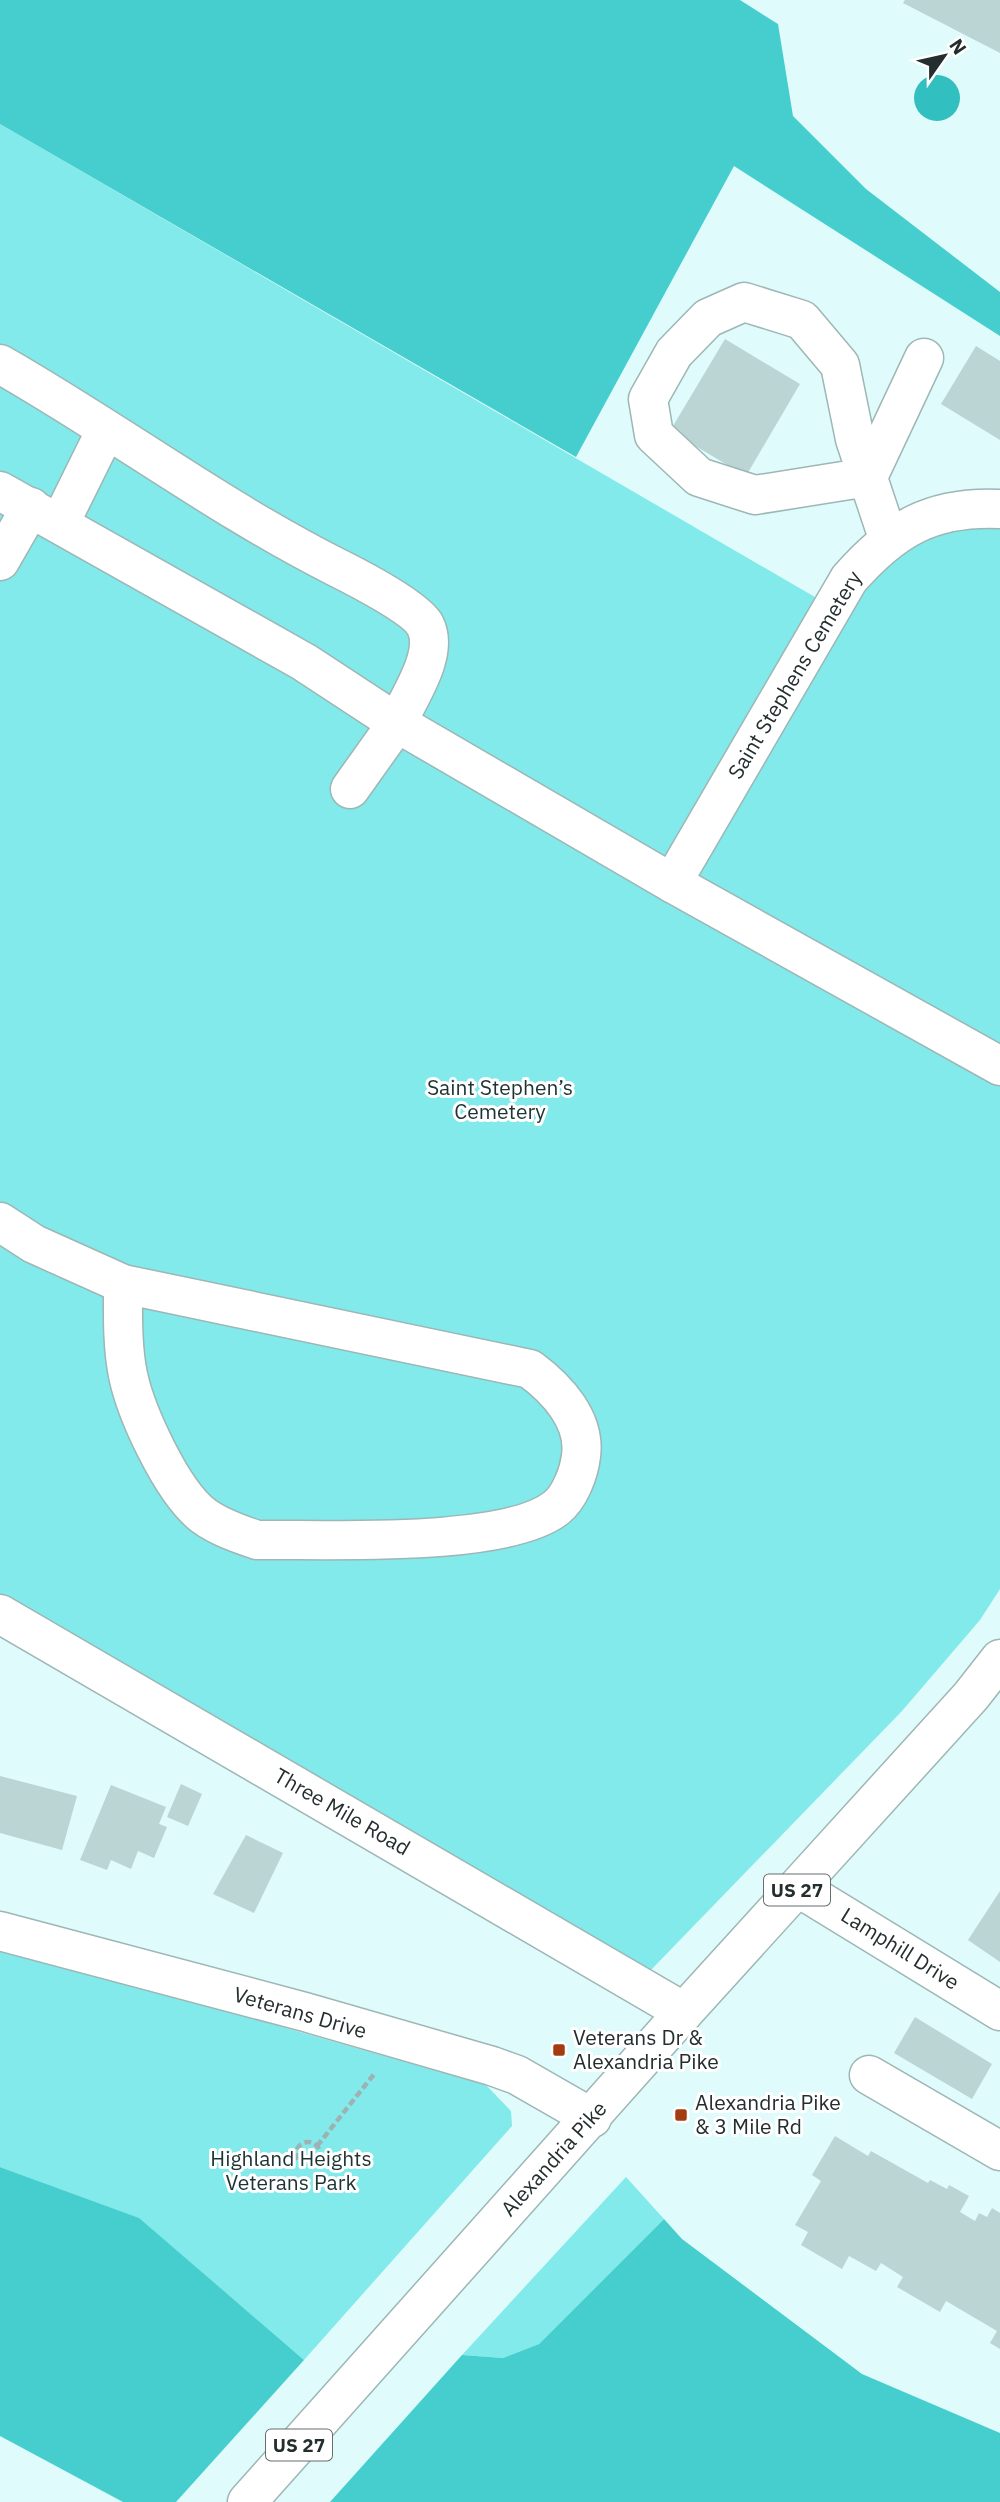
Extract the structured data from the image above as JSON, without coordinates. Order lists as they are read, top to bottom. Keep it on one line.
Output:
{"streets":{"street":["Saint Stephens Cemetery","Three Mile Road","US 27","Lamphill Drive","Veterans Drive","Alexandria Pike"]},"crossings":[["Three Mile Road","Alexandria Pike"],["Lamphill Drive","Alexandria Pike"],["Veterans Drive","Alexandria Pike"]],"parks":["Saint Stephen’s Cemetery","Highland Heights Veterans Park"],"places":{"transit":["Veterans Dr & Alexandria Pike","Alexandria Pike & 3 Mile Rd"]},"north":"top right"}
